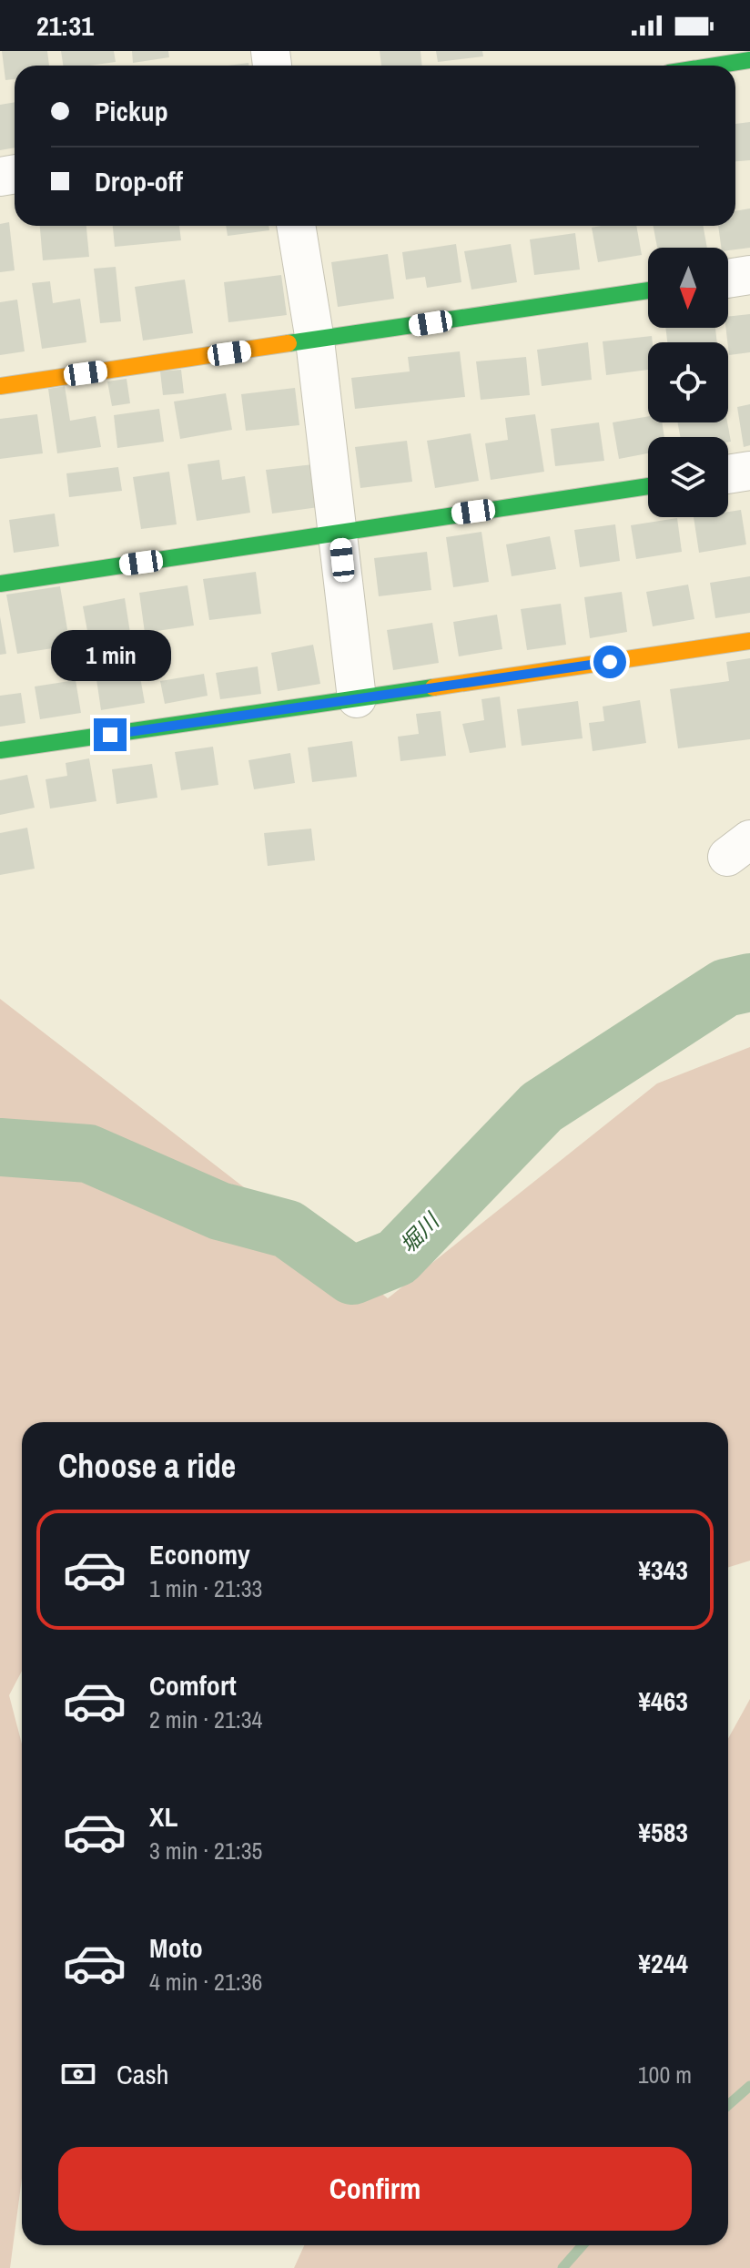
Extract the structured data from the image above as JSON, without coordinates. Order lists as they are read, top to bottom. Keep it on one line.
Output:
{"water":["堀川"],"north":"bottom","page":{"status":"21:31","banner":["Pickup","Drop-off"],"bubble":"1 min","heading":"Choose a ride","list":[{"name":"Economy","note":"1 min · 21:33","value":"¥343"},{"name":"Comfort","note":"2 min · 21:34","value":"¥463"},{"name":"XL","note":"3 min · 21:35","value":"¥583"},{"name":"Moto","note":"4 min · 21:36","value":"¥244"}],"pay":["Cash","100 m"],"buttons":"Confirm"}}
